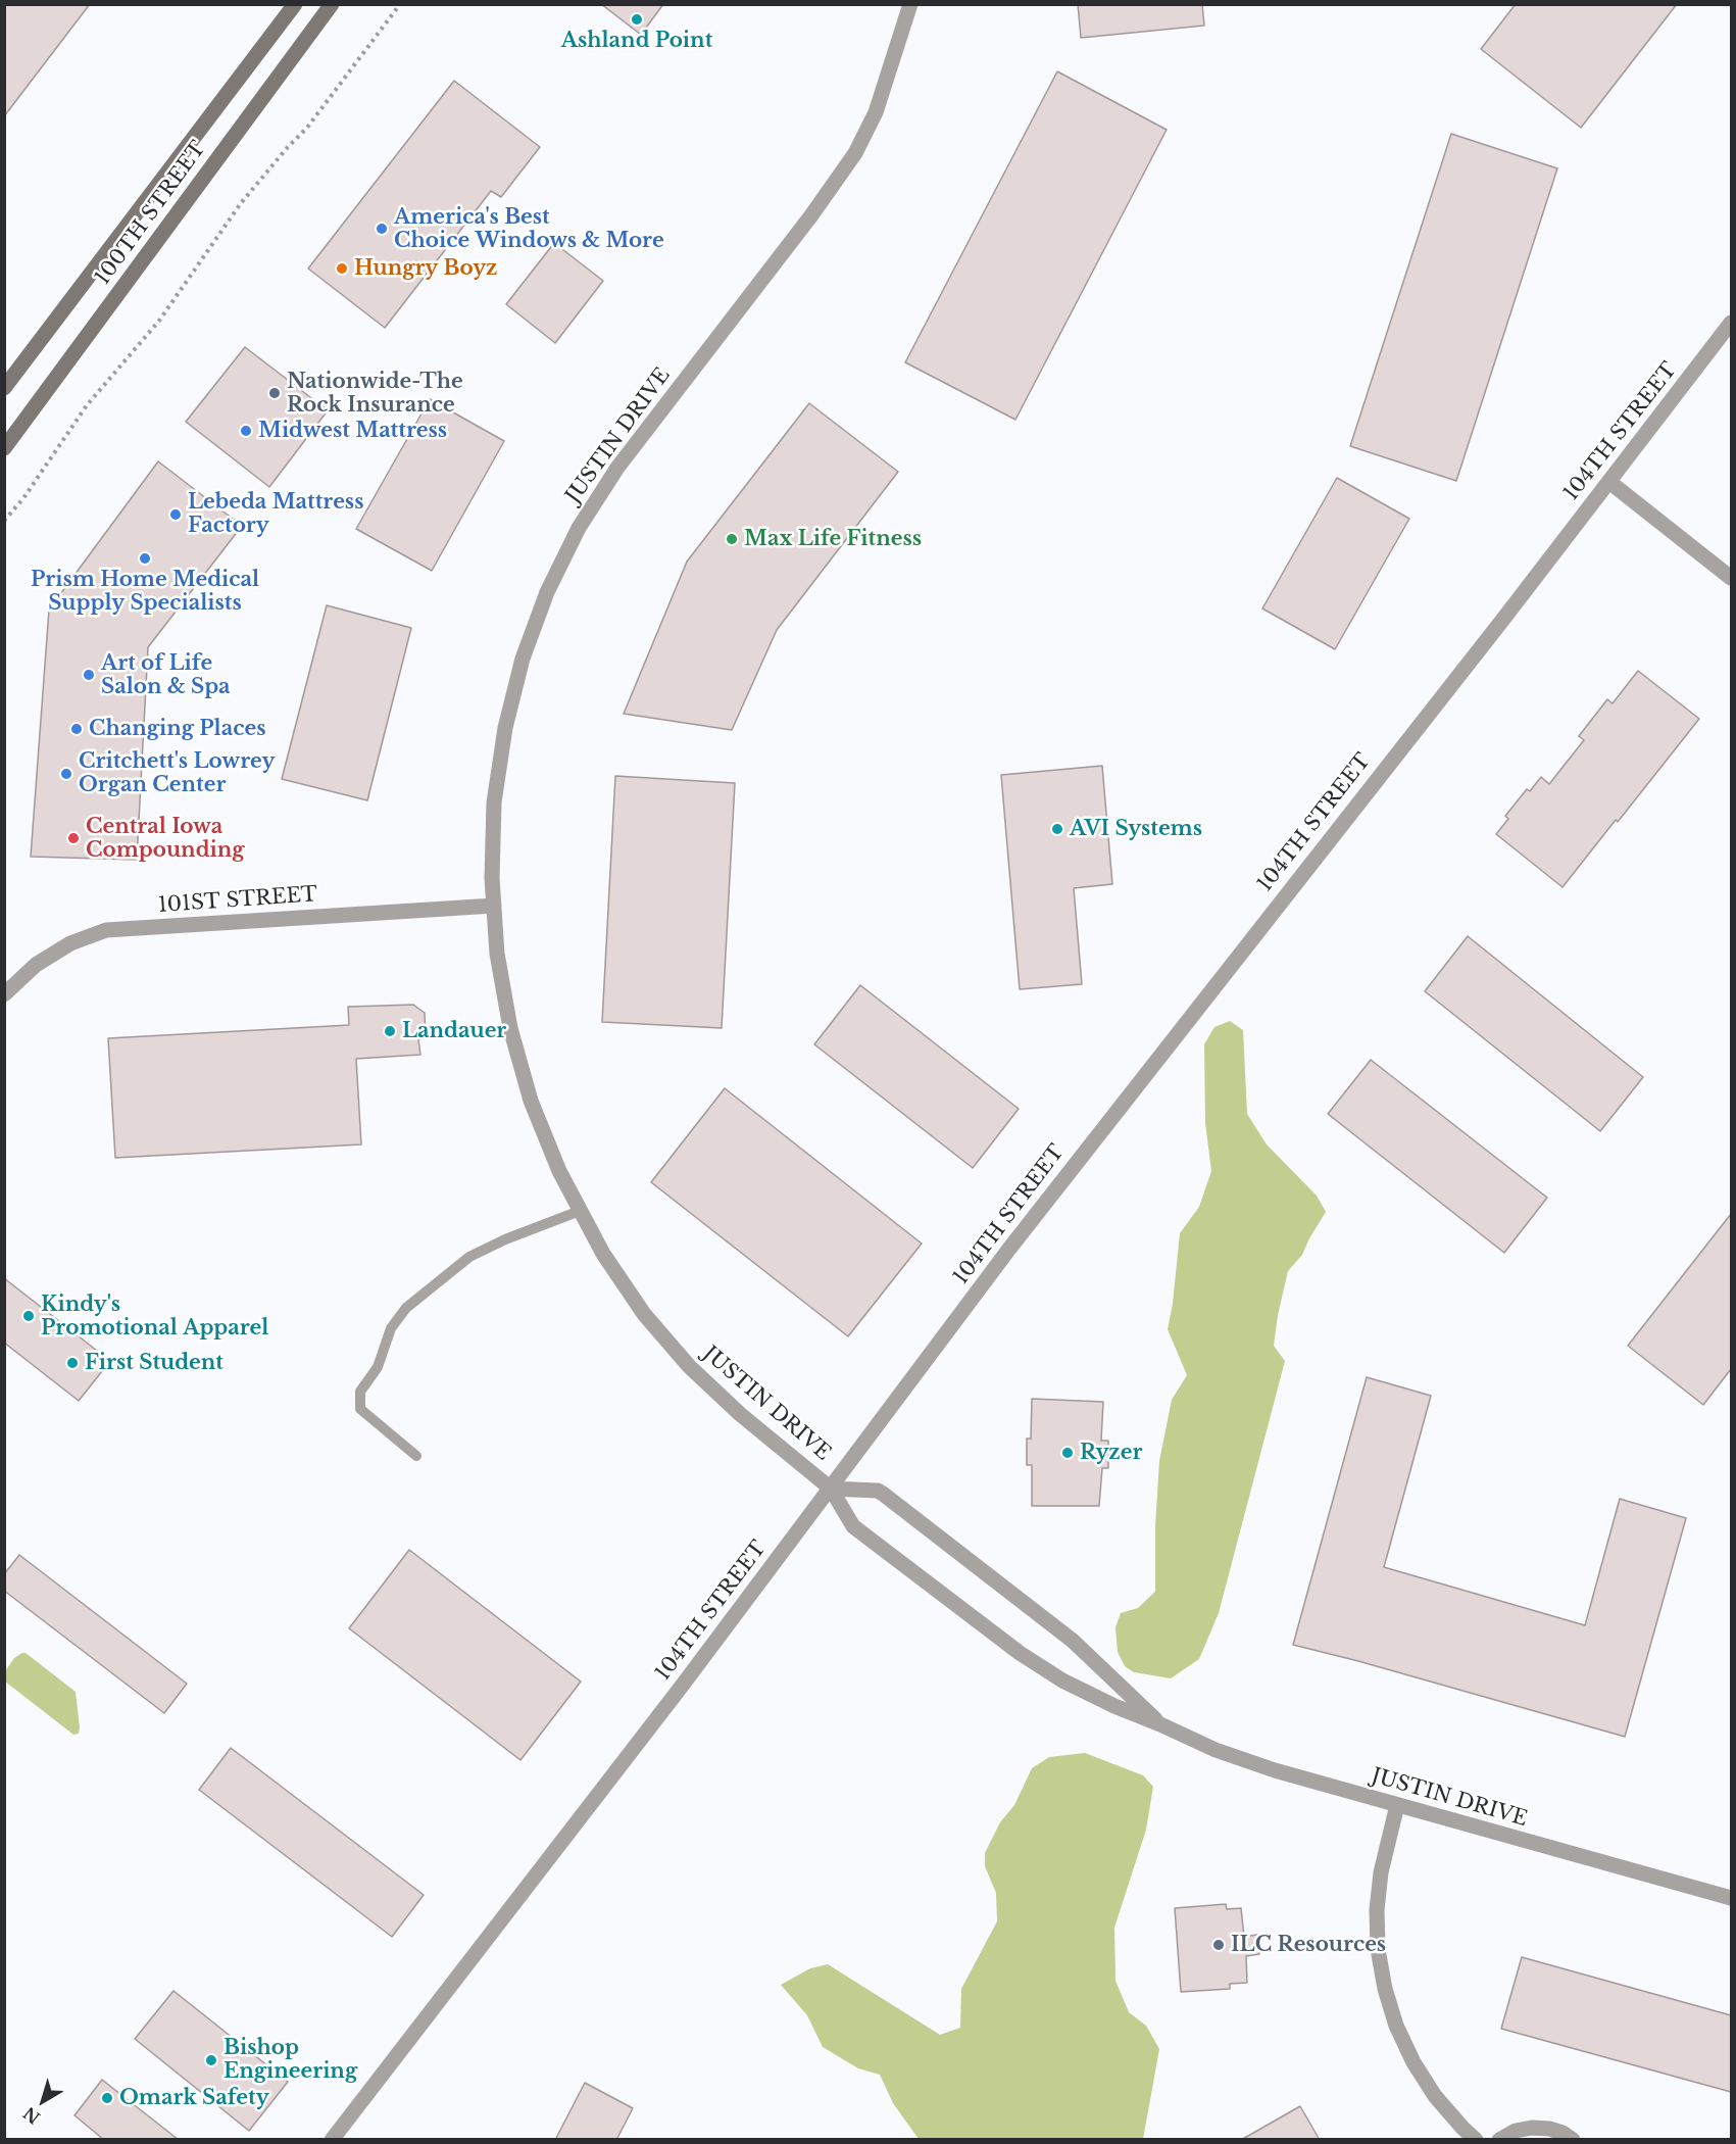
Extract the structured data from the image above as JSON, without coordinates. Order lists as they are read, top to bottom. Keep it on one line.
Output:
{"streets":{"main road":["100TH STREET"],"street":["104TH STREET","JUSTIN DRIVE","101ST STREET"]},"crossings":[["104TH STREET","JUSTIN DRIVE"],["JUSTIN DRIVE","101ST STREET"]],"places":["Ashland Point","America's Best Choice Windows & More","Hungry Boyz","Nationwide-The Rock Insurance","Midwest Mattress","Lebeda Mattress Factory","Max Life Fitness","Prism Home Medical Supply Specialists","Art of Life Salon & Spa","Changing Places","Critchett's Lowrey Organ Center","AVI Systems","Central Iowa Compounding","Landauer","Kindy's Promotional Apparel","First Student","Ryzer","ILC Resources","Bishop Engineering","Omark Safety"],"north":"bottom left"}
